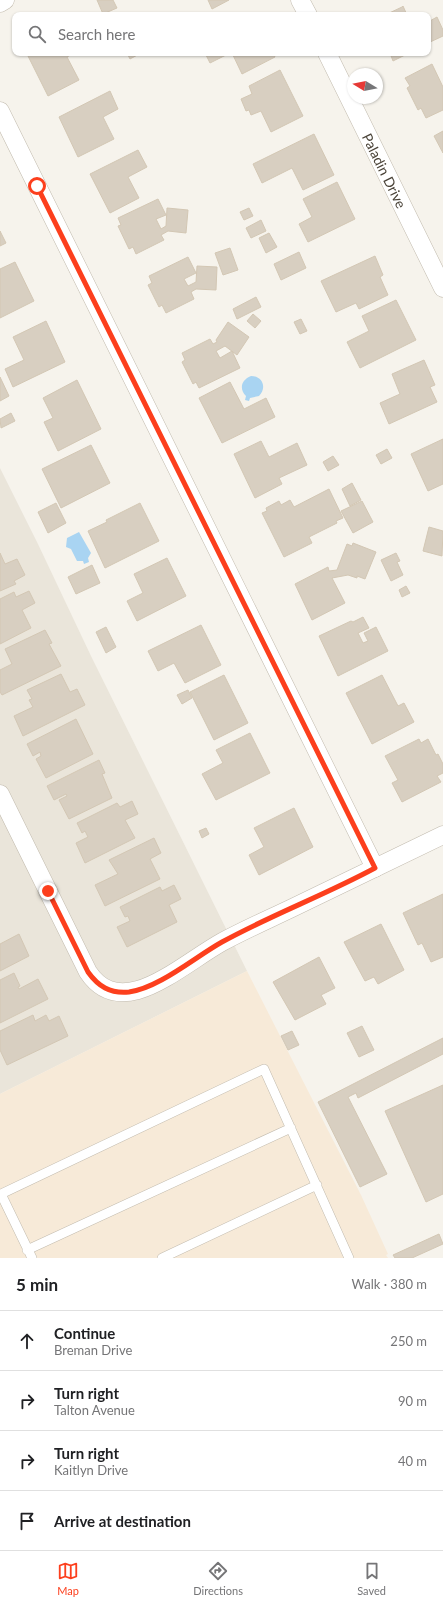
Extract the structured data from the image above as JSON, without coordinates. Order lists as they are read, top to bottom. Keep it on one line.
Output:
{"streets":{"street":["Paladin Drive"]},"north":"left","page":{"search":"Search here","heading":["5 min","Walk · 380 m"],"list":[["Continue","Breman Drive","250 m"],["Turn right","Talton Avenue","90 m"],["Turn right","Kaitlyn Drive","40 m"],"Arrive at destination"],"nav":["Map","Directions","Saved"]}}
